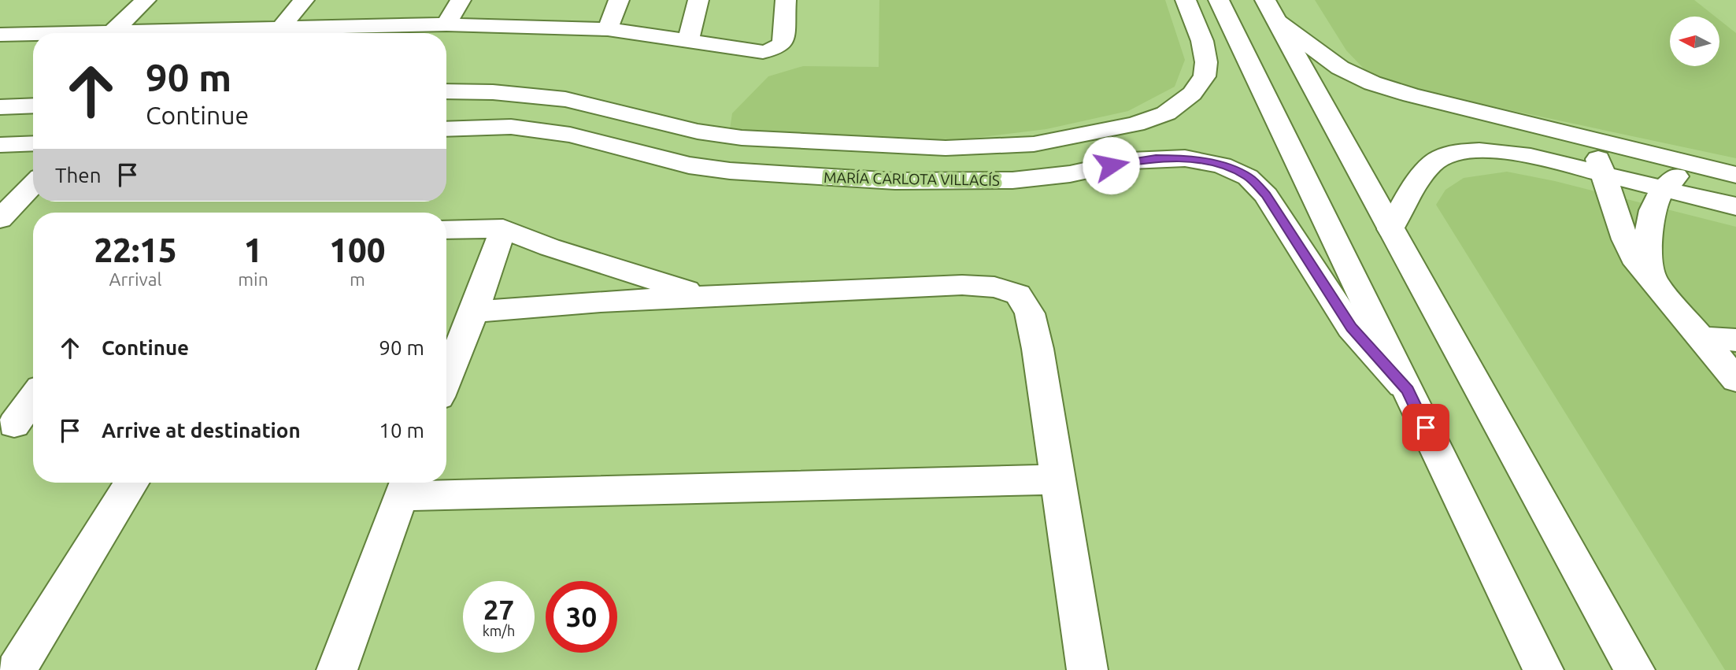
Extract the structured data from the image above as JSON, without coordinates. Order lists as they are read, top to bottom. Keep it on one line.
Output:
{"streets":{"street":["MARÍA CARLOTA VILLACÍS"]},"north":"left","page":{"turn":["90 m","Continue"],"then":"Then","eta":["22:15","Arrival","1","min","100","m"],"list":[{"name":"Continue","value":"90 m"},{"name":"Arrive at destination","value":"10 m"}],"speed":"27 km/h","limit":"30"}}
